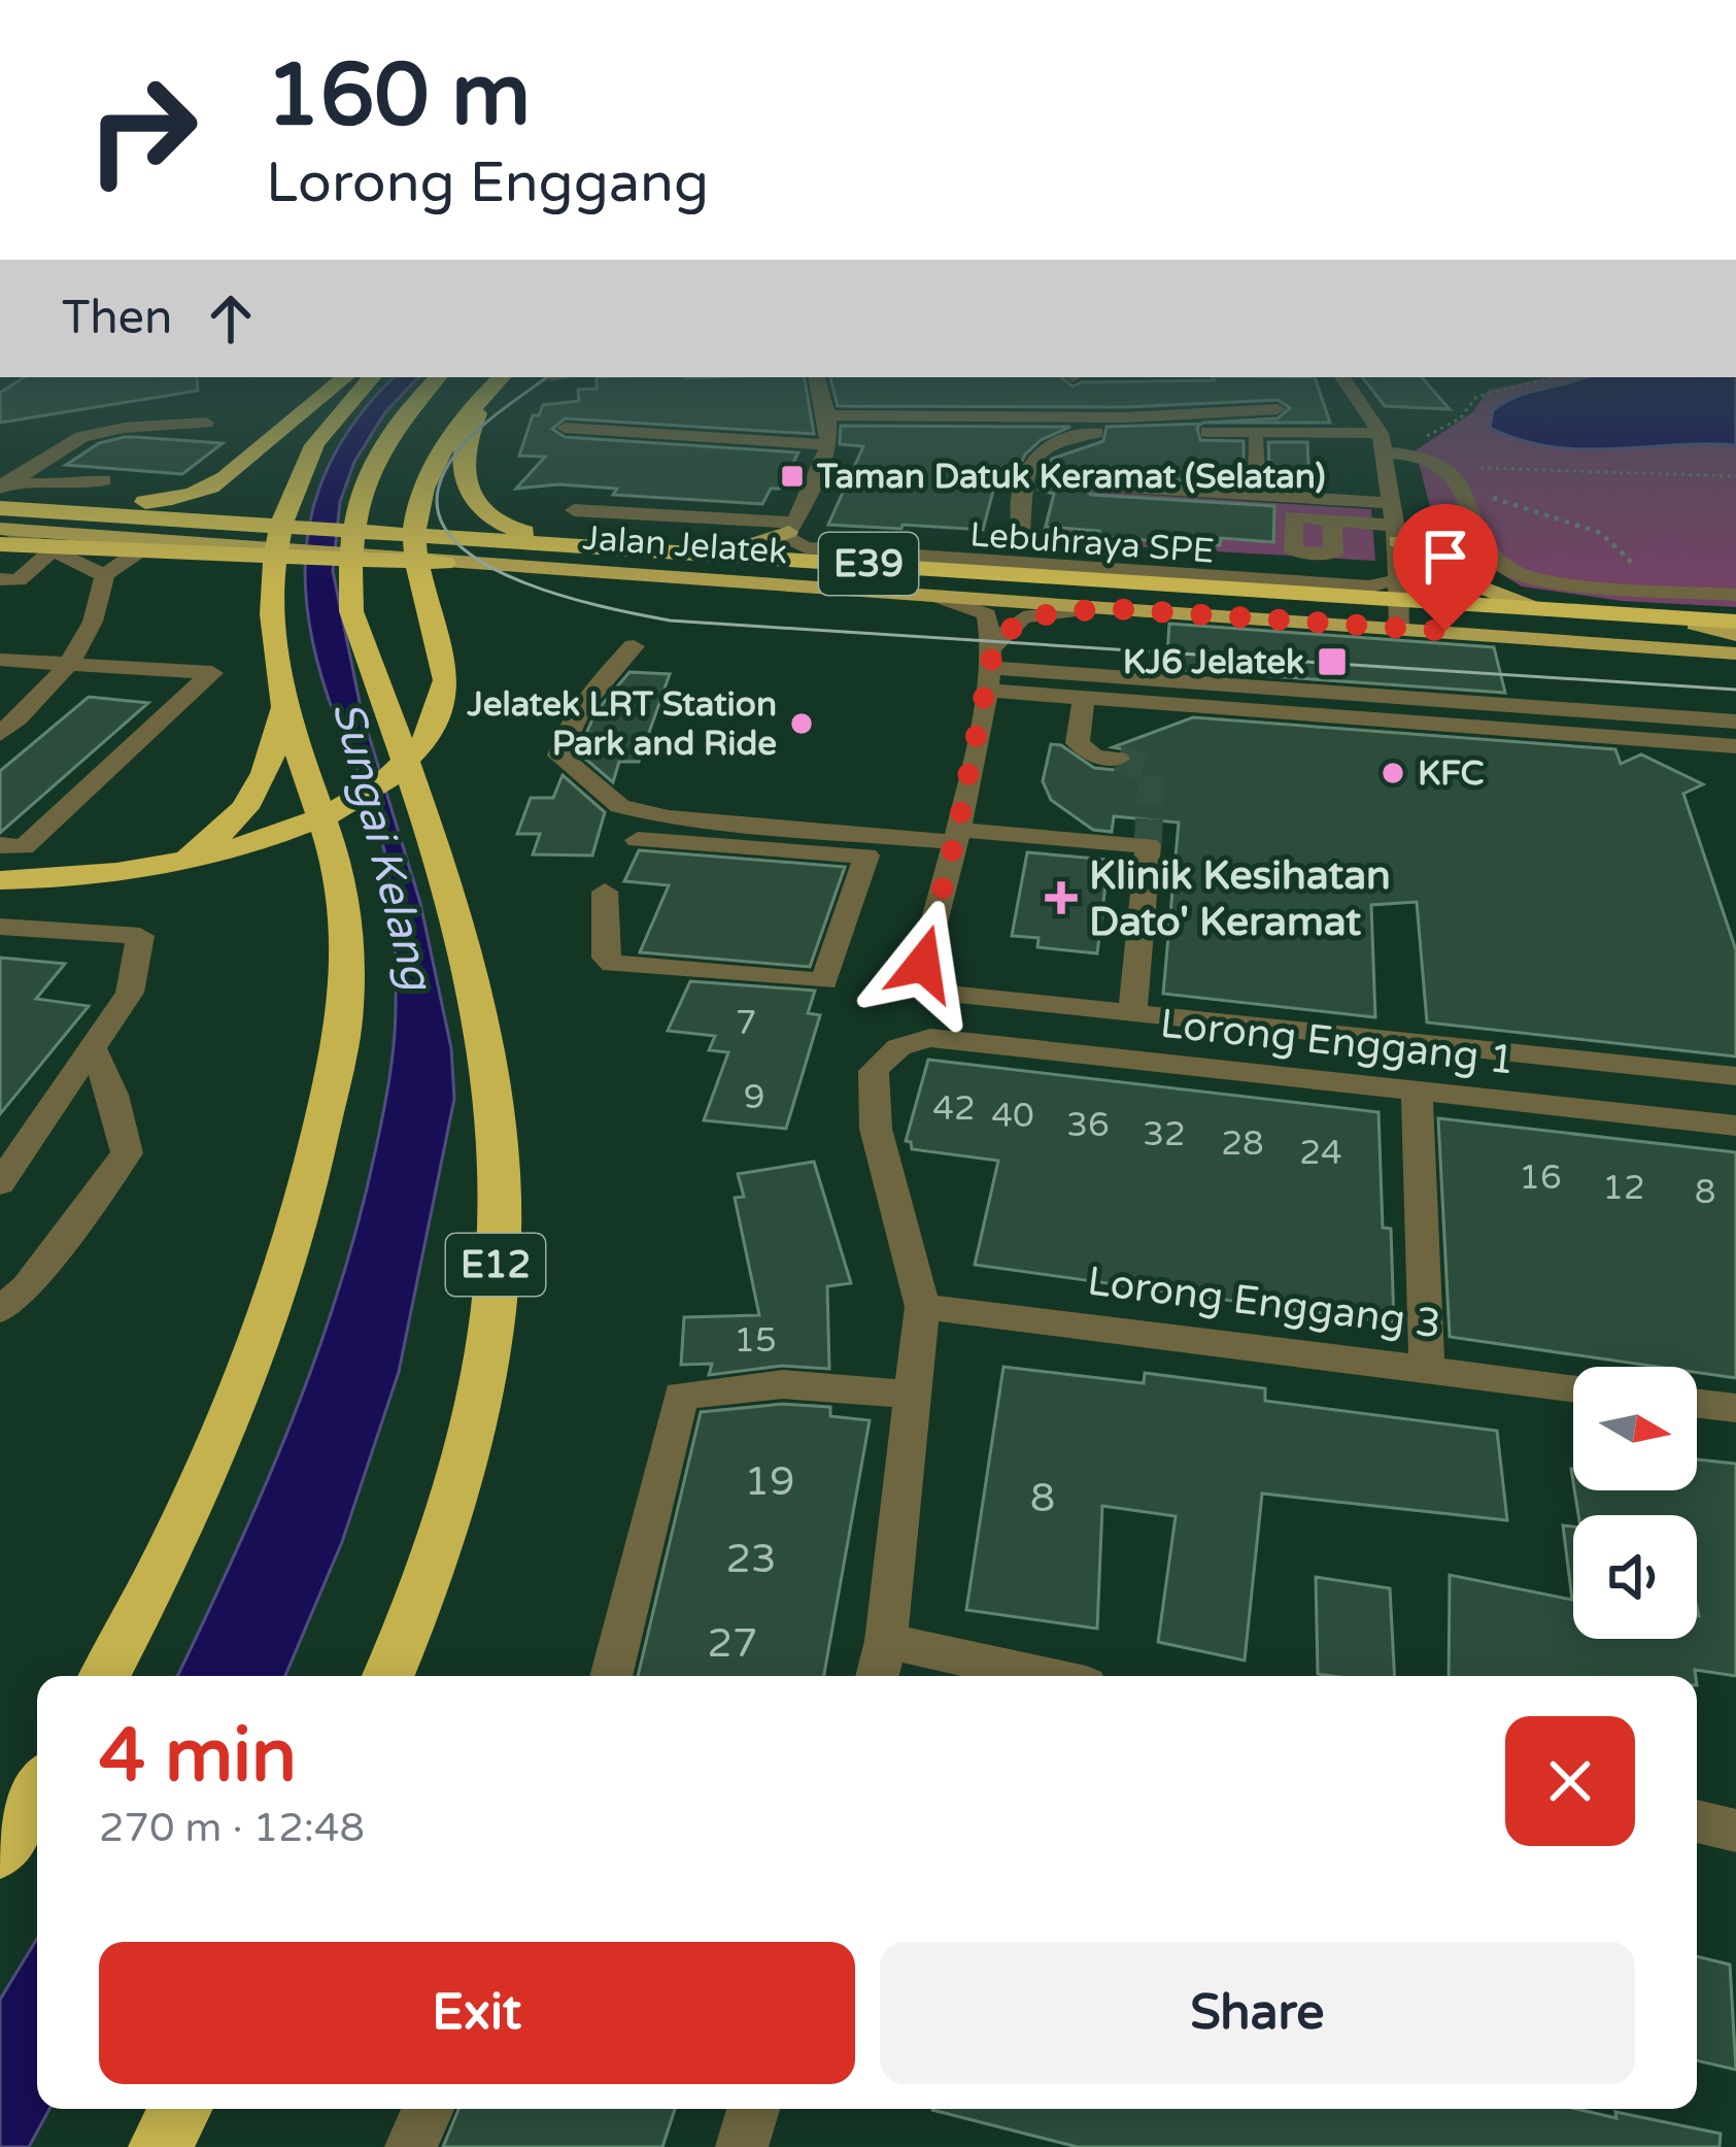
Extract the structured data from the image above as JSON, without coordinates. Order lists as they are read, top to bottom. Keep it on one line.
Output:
{"streets":{"highway":["Lebuhraya SPE","E39","E12"],"main road":["Jalan Jelatek"],"street":["Lorong Enggang 1","Lorong Enggang 3"]},"crossings":[["Lebuhraya SPE","Jalan Jelatek"],["Lorong Enggang 1","Lorong Enggang 3"]],"water":["Sungai Kelang"],"places":{"transit":["Taman Datuk Keramat (Selatan)","KJ6 Jelatek"],"other":["Jelatek LRT Station Park and Ride","KFC"],"health":["Klinik Kesihatan Dato' Keramat"]},"house_numbers":["7","9","42","40","36","32","28","24","16","12","8","15","19","8","23","27"],"north":"right","page":{"turn":["160 m","Lorong Enggang"],"then":"Then","heading":["4 min","270 m · 12:48"],"buttons":["Exit","Share"]}}
